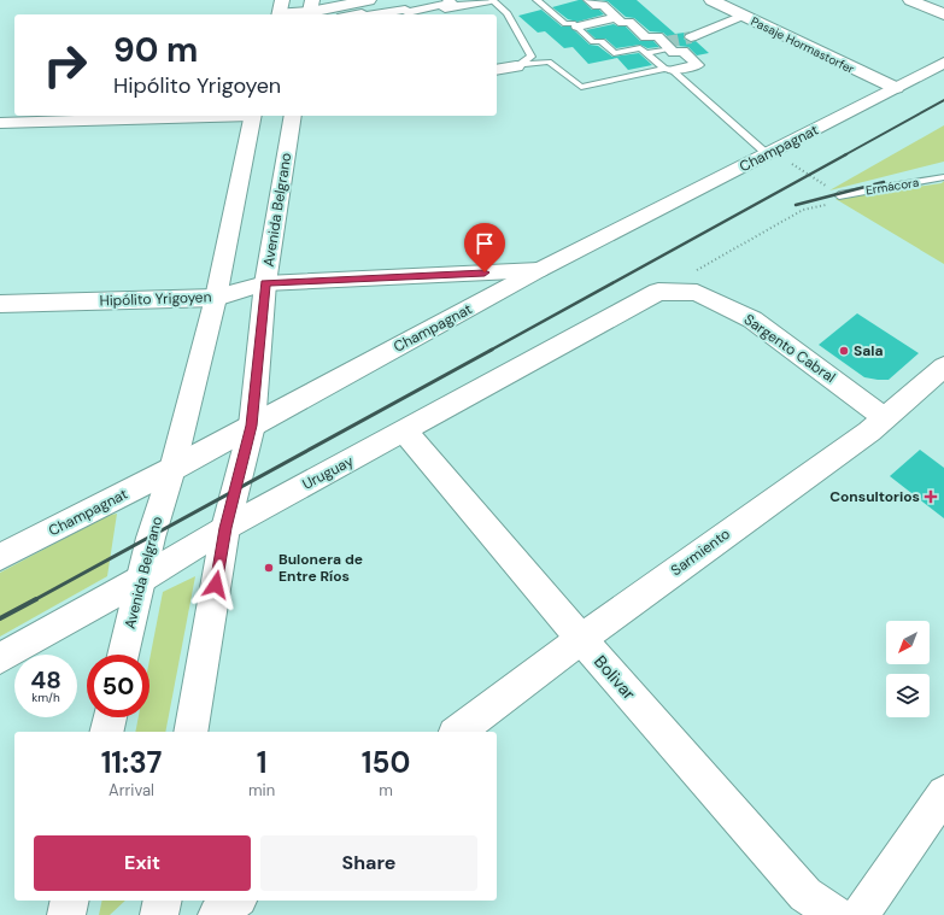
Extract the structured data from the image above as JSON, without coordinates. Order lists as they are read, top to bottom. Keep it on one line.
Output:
{"streets":{"street":["Pasaje Hormastorfer","Champagnat","Avenida Belgrano","Hipólito Yrigoyen","Sargento Cabral","Uruguay","Sarmiento","Bolivar"],"lane":["Ermácora"]},"crossings":[["Pasaje Hormastorfer","Champagnat"],["Champagnat","Avenida Belgrano"],["Champagnat","Hipólito Yrigoyen"],["Avenida Belgrano","Hipólito Yrigoyen"],["Avenida Belgrano","Uruguay"],["Sargento Cabral","Uruguay"],["Sargento Cabral","Sarmiento"],["Uruguay","Bolivar"],["Sarmiento","Bolivar"]],"places":{"other":["Sala","Bulonera de Entre Ríos"],"health":["Consultorios"]},"north":"bottom left","page":{"turn":["90 m","Hipólito Yrigoyen"],"speed":"48 km/h","limit":"50","eta":["11:37","Arrival","1","min","150","m"],"buttons":["Exit","Share"]}}
